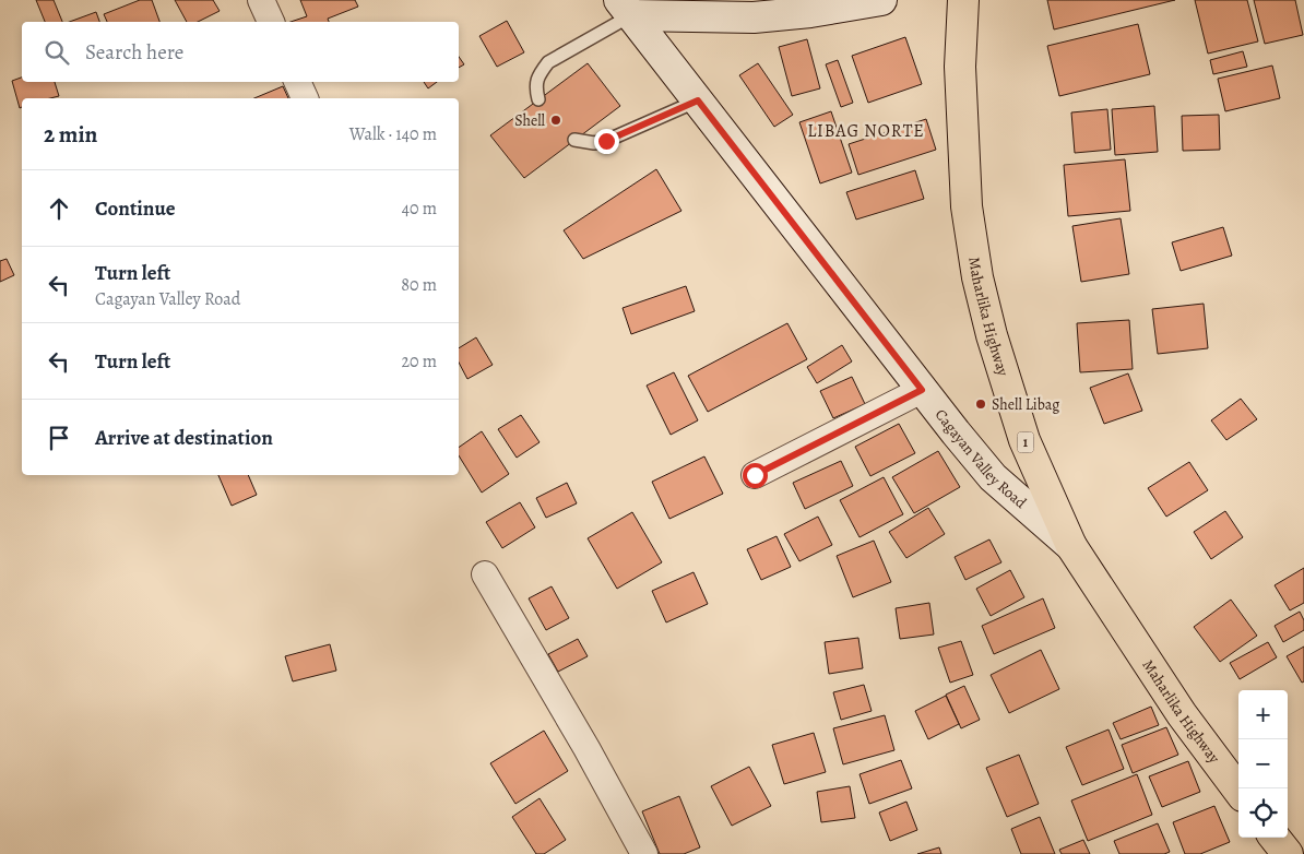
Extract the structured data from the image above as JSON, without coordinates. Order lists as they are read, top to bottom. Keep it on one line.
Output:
{"streets":{"highway":["Maharlika Highway","1"],"main road":["Cagayan Valley Road"]},"crossings":[["Maharlika Highway","Cagayan Valley Road"]],"districts":["LIBAG NORTE"],"places":["Shell","Shell Libag"],"page":{"search":"Search here","heading":["2 min","Walk · 140 m"],"list":[["Continue","40 m"],["Turn left","Cagayan Valley Road","80 m"],["Turn left","20 m"],"Arrive at destination"],"map_buttons":["+","−"]}}
